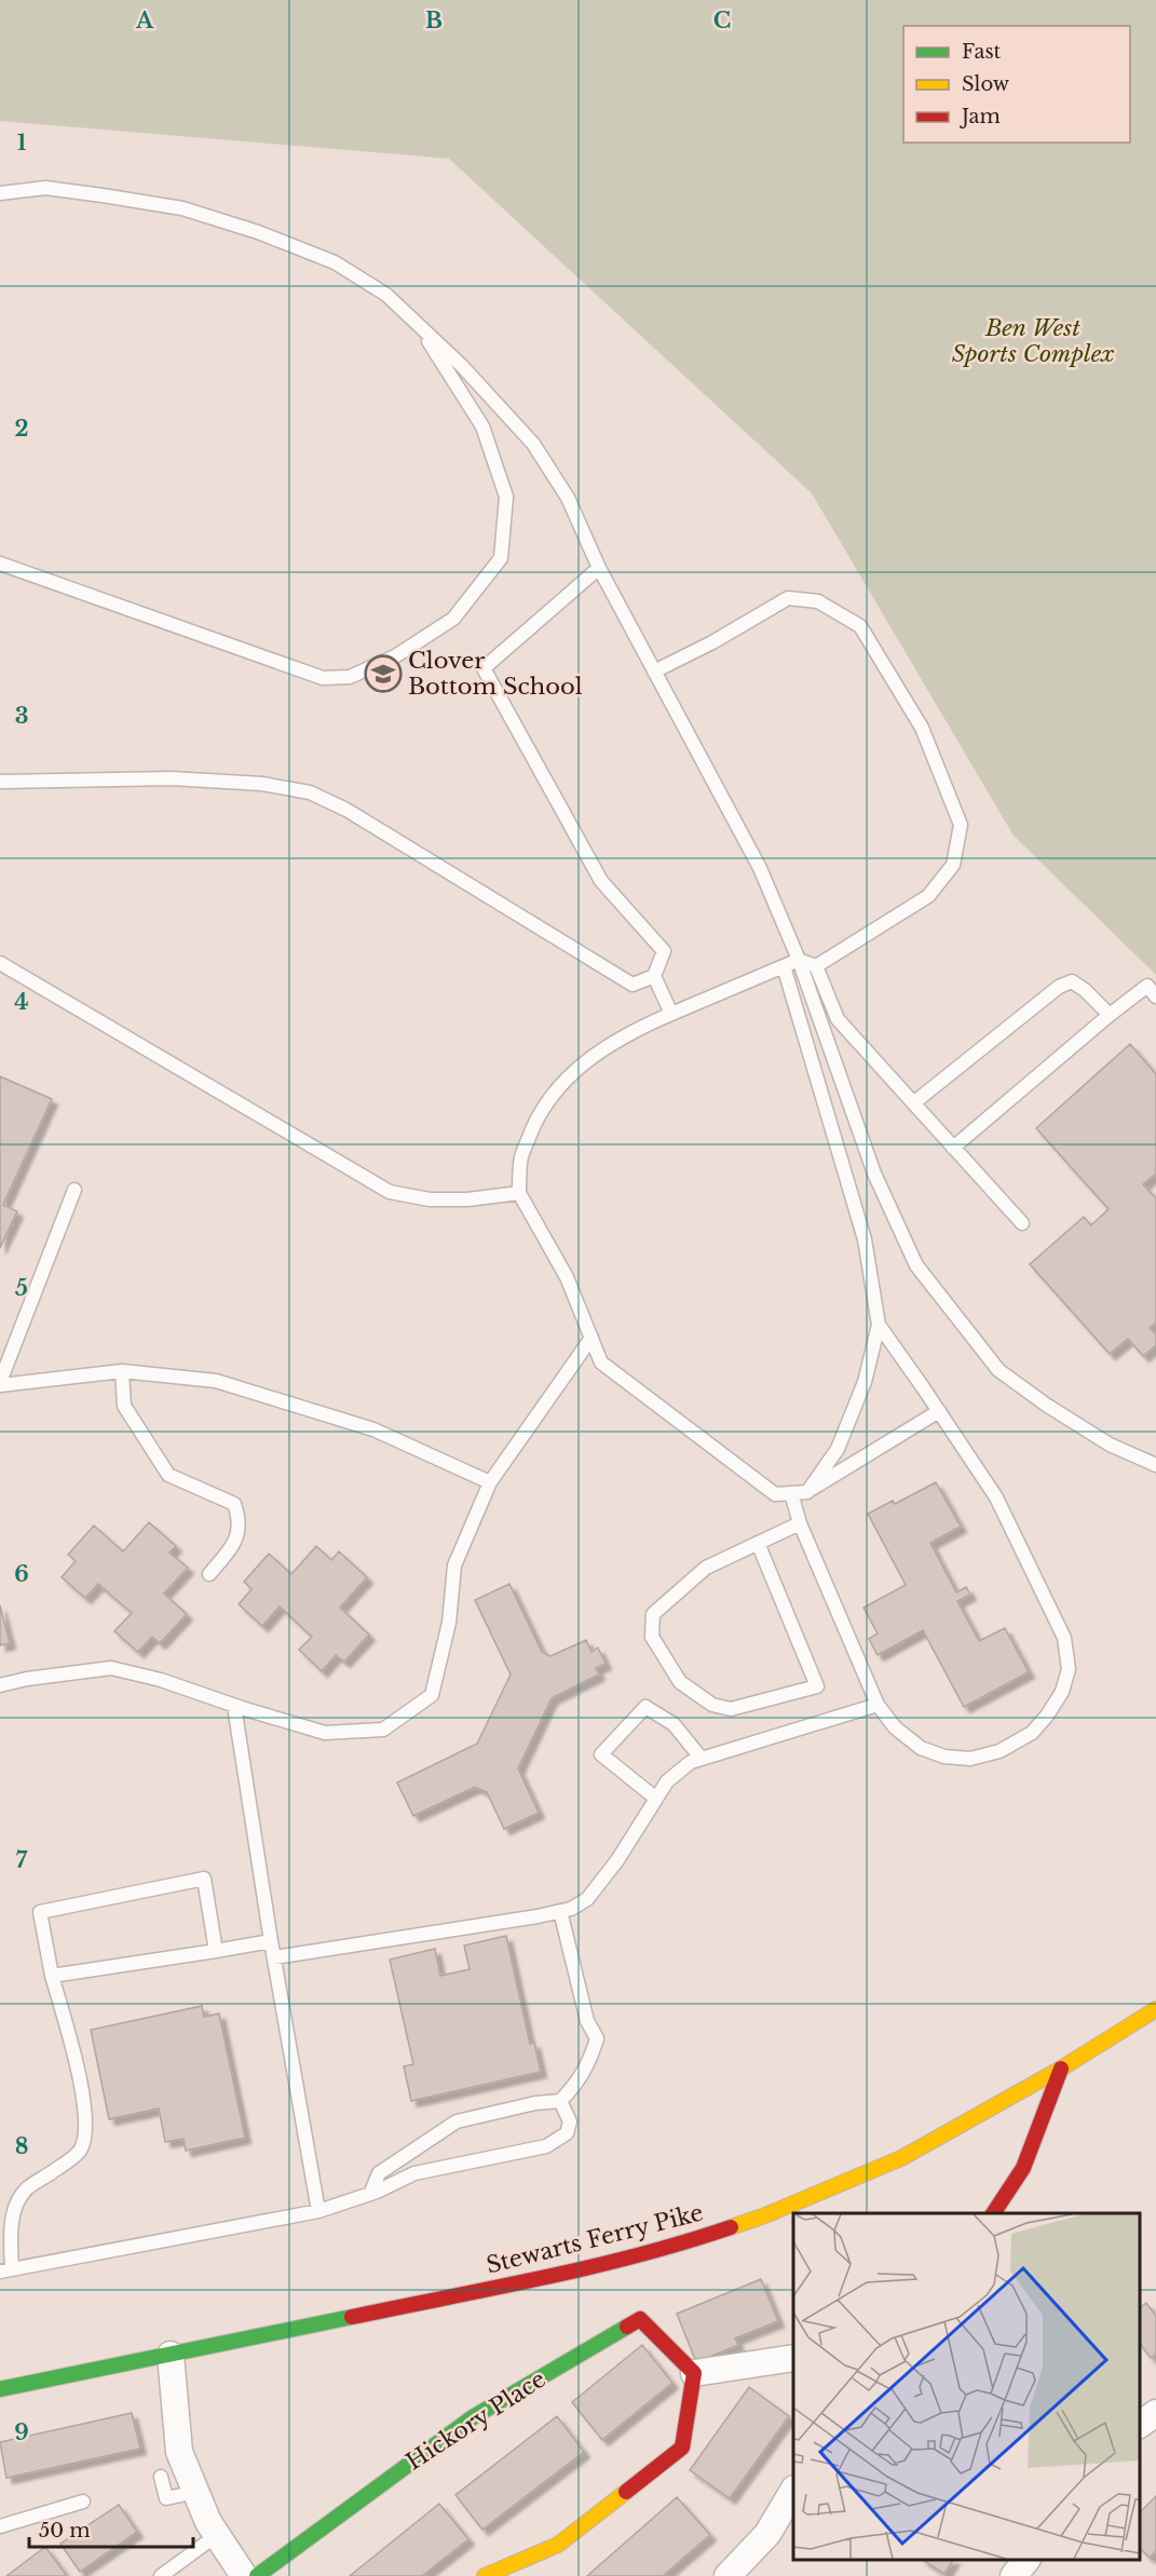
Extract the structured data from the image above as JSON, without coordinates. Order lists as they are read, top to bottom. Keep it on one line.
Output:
{"streets":{"main road":["Stewarts Ferry Pike","Hickory Place"]},"parks":["Ben West Sports Complex"],"places":{"school or university":["Clover Bottom School"]},"legend":["Fast","Slow","Jam"],"scale_bar":"50 m","grid":{"columns":["A","B","C"],"rows":["1","2","3","4","5","6","7","8","9"]}}
